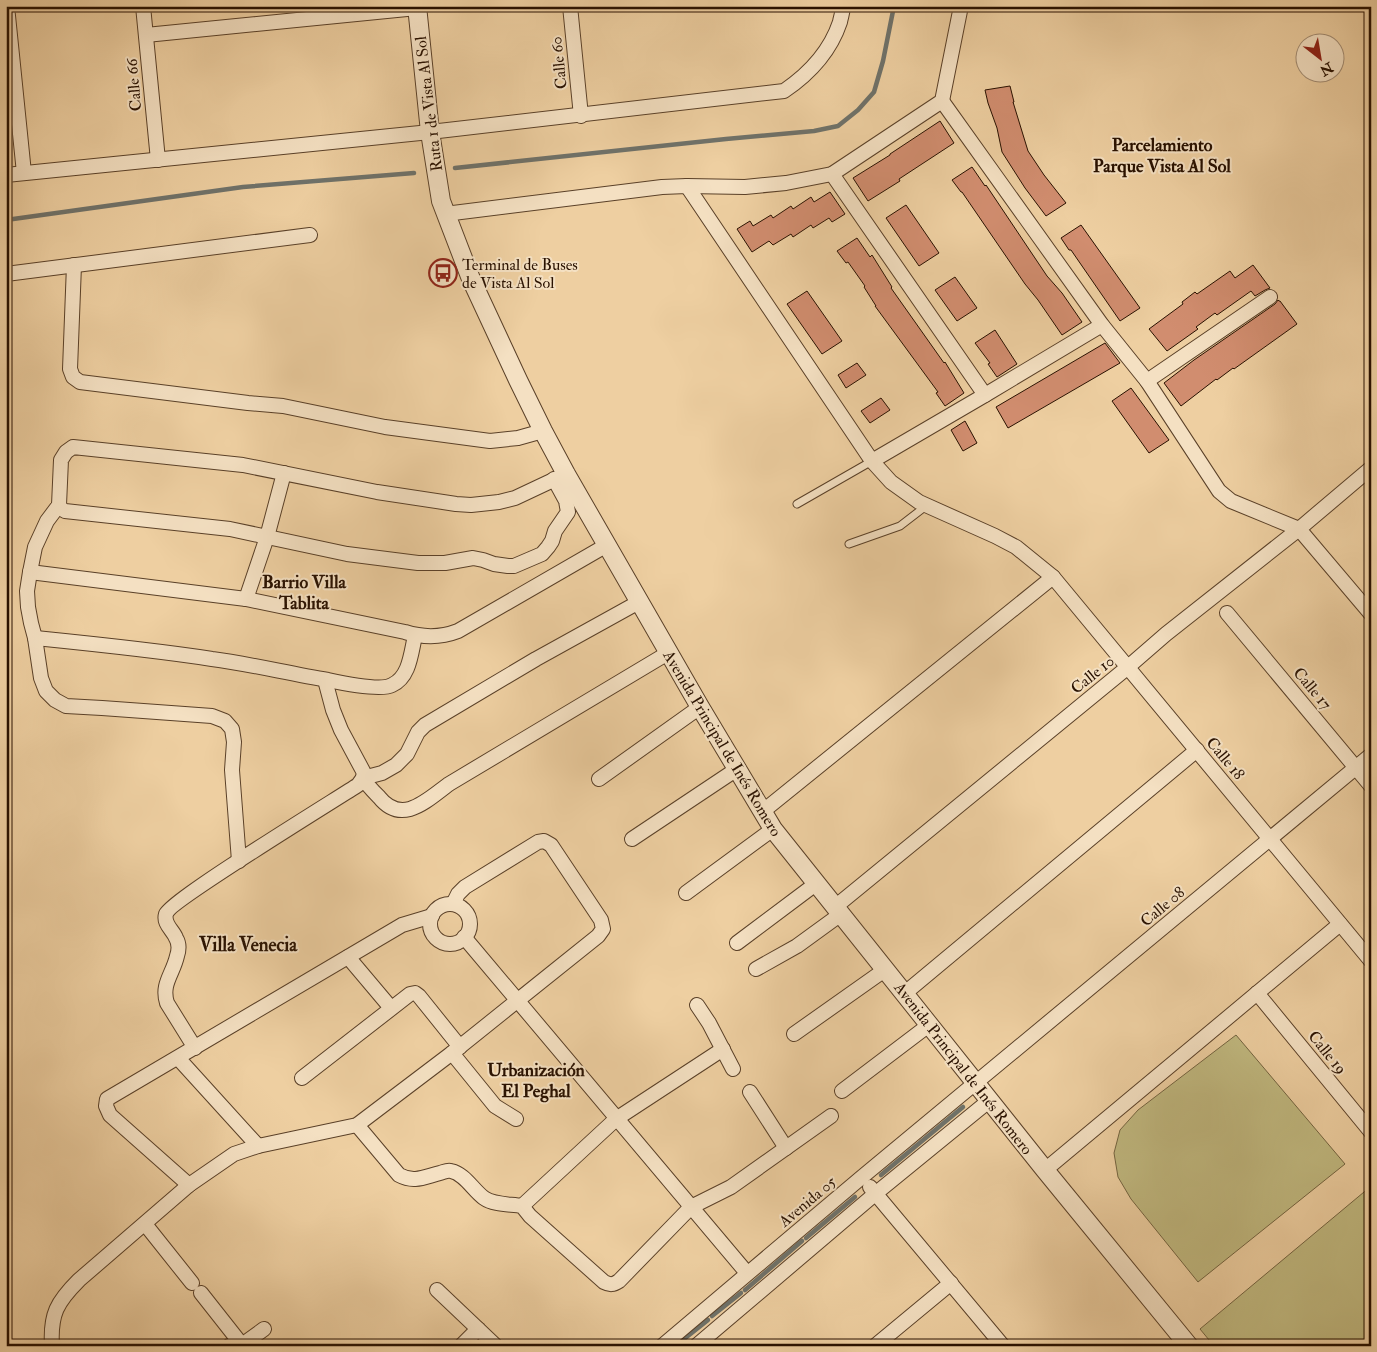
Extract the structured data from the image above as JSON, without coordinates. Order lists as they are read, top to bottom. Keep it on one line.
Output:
{"streets":{"street":["Calle 60","Calle 66","Ruta 1 de Vista Al Sol","Calle 10","Calle 17","Avenida Principal de Inés Romero","Calle 18","Calle 08","Calle 19","Avenida 05"]},"crossings":[["Ruta 1 de Vista Al Sol","Avenida Principal de Inés Romero"],["Calle 10","Avenida Principal de Inés Romero"],["Calle 10","Calle 18"],["Calle 17","Calle 08"],["Avenida Principal de Inés Romero","Calle 08"],["Avenida Principal de Inés Romero","Avenida 05"],["Calle 18","Calle 08"],["Calle 08","Avenida 05"]],"districts":["Parcelamiento Parque Vista Al Sol","Barrio Villa Tablita","Villa Venecia","Urbanización El Peghal"],"places":{"bus stop":["Terminal de Buses de Vista Al Sol"]},"north":"bottom right"}
